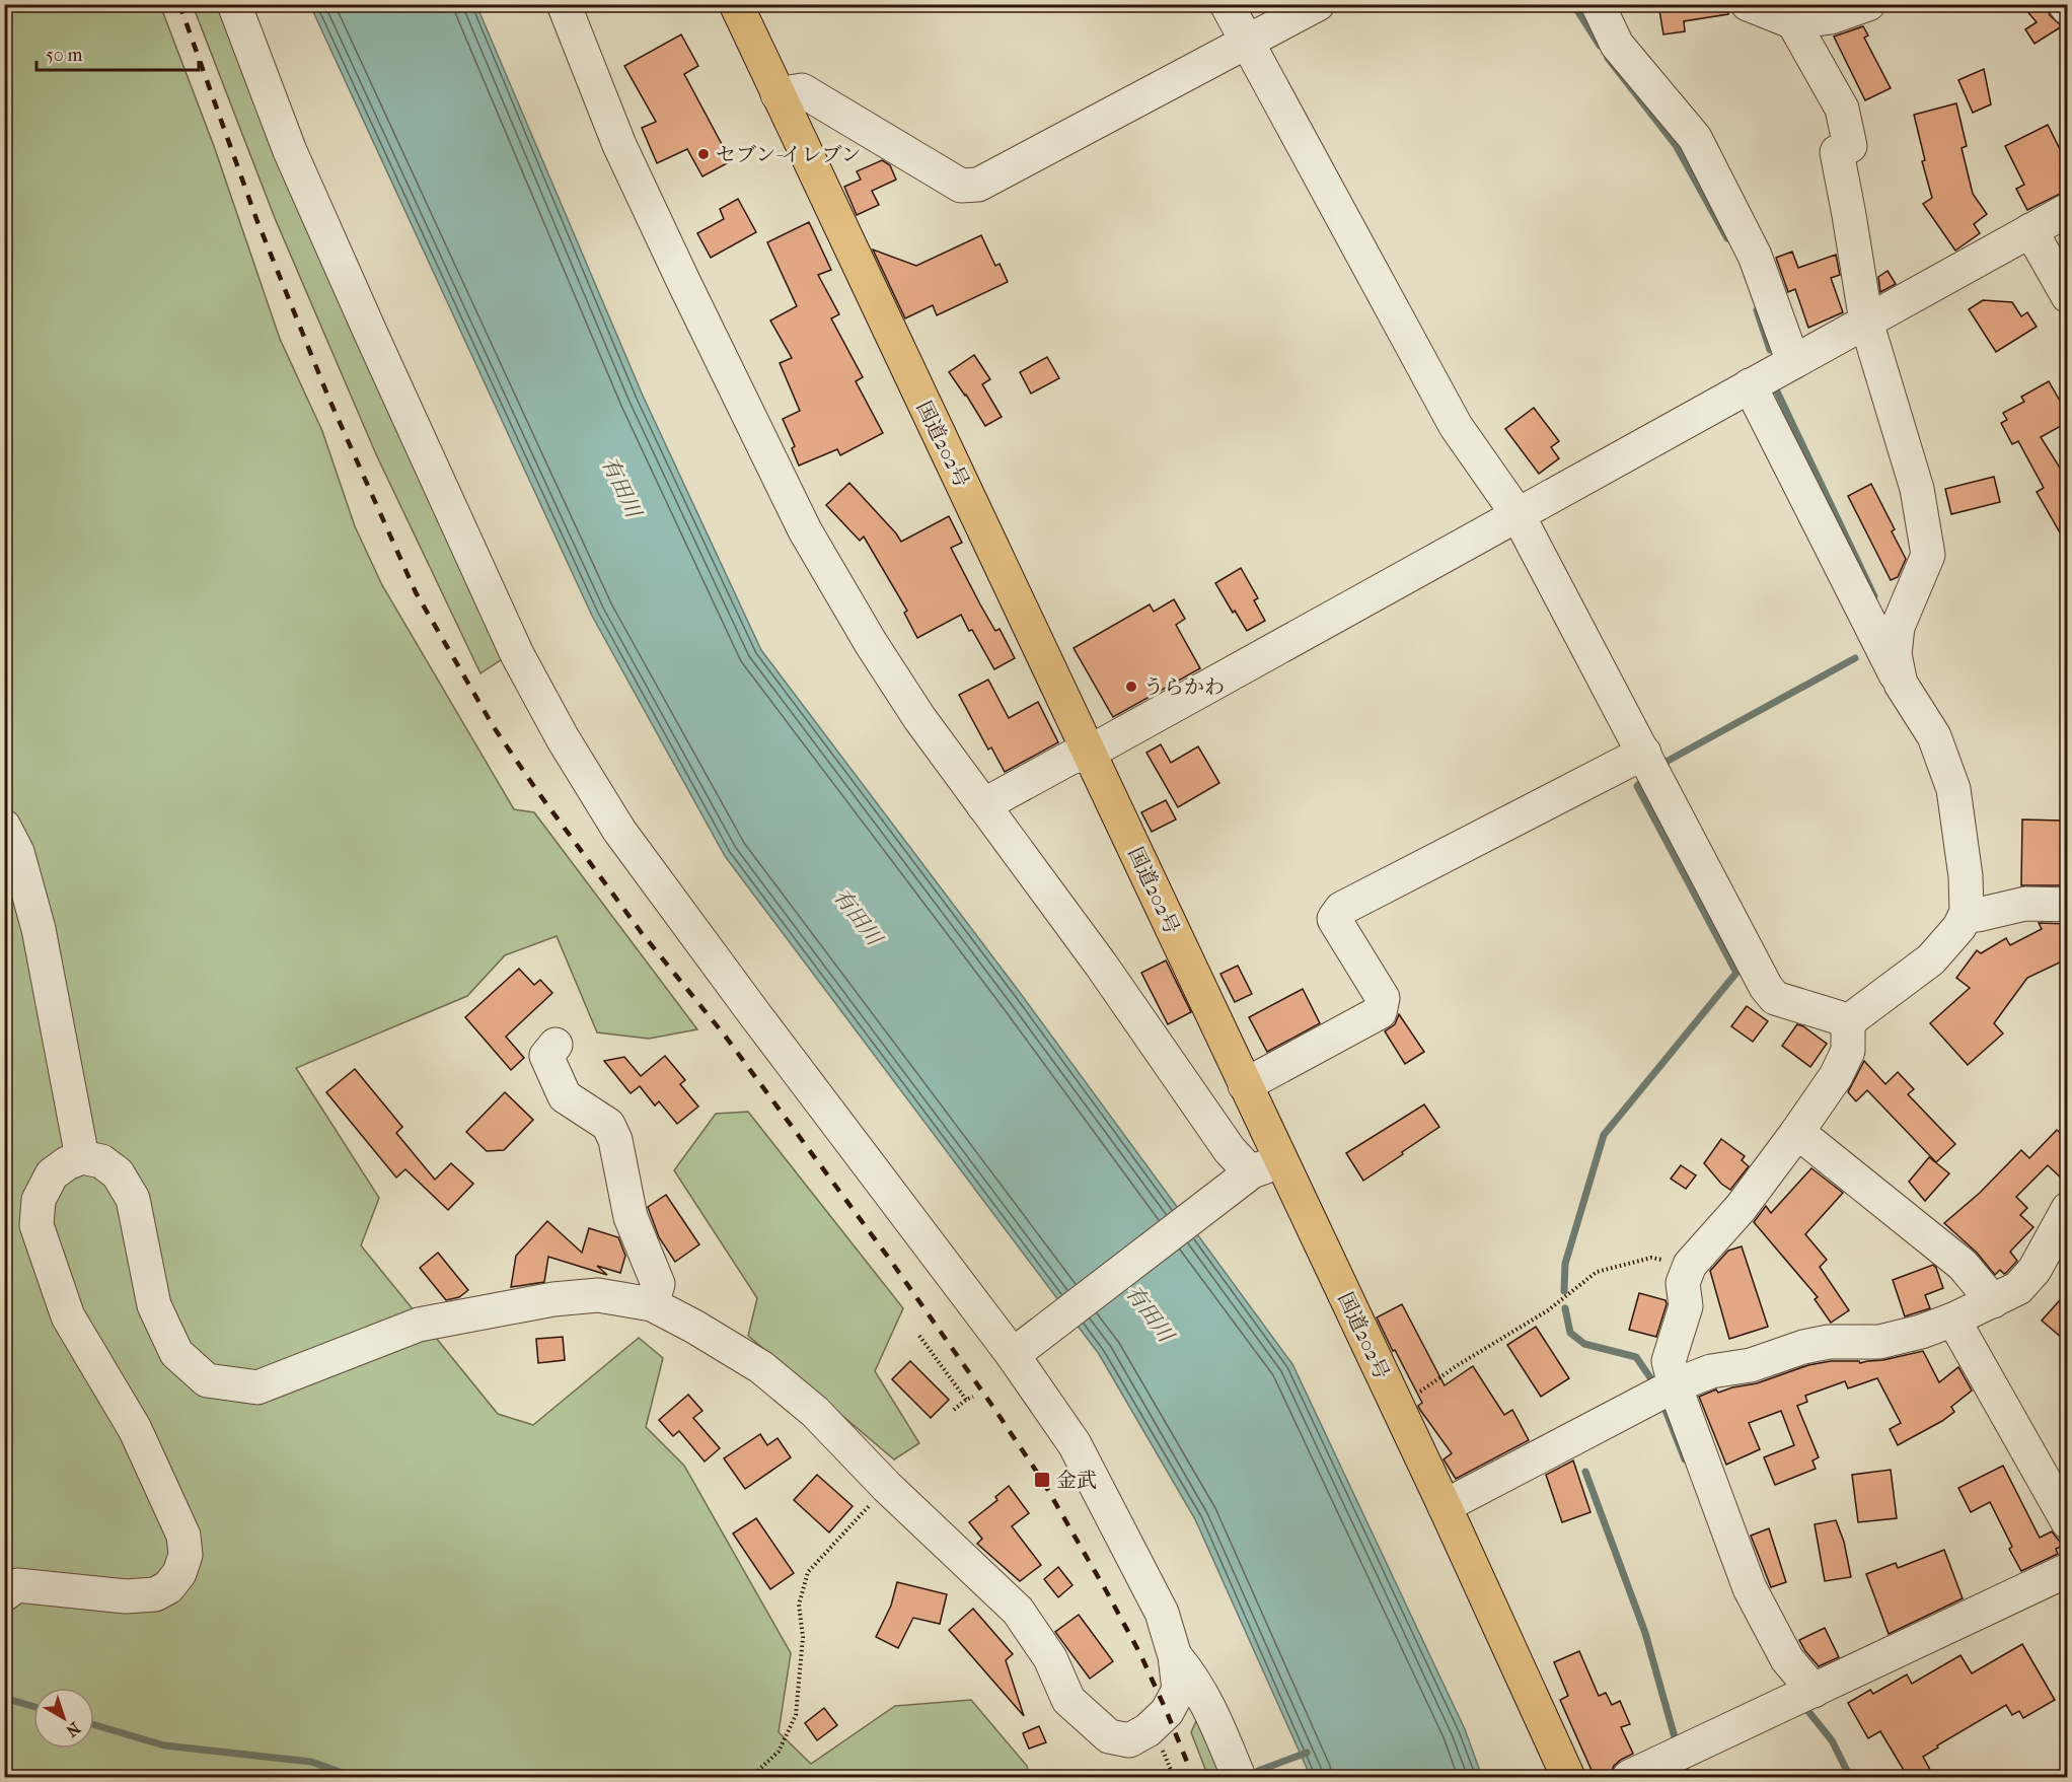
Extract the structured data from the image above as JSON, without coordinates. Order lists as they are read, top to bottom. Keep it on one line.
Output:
{"streets":{"highway":["国道202号"]},"water":["有田川"],"places":{"other":["セブン-イレブン","うらかわ"],"transit":["金武"]},"scale_bar":"50 m","north":"bottom right"}
